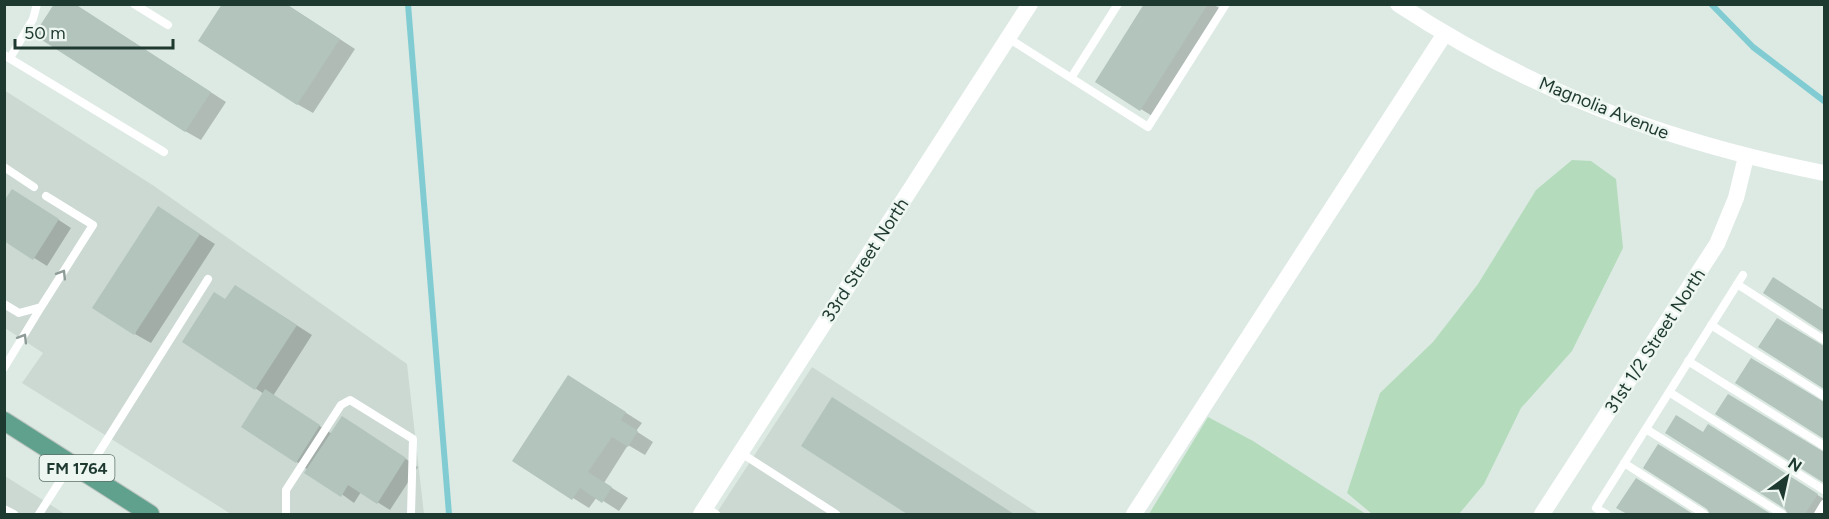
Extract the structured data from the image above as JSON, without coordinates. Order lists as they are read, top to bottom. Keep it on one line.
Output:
{"streets":{"main road":["FM 1764"],"street":["Magnolia Avenue","33rd Street North","31st 1/2 Street North"]},"crossings":[["Magnolia Avenue","31st 1/2 Street North"]],"scale_bar":"50 m","north":"top right"}
